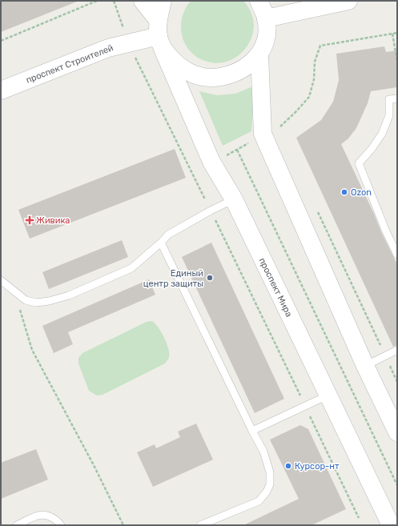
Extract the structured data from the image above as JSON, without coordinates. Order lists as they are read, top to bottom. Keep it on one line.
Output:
{"streets":{"main road":["проспект Строителей","проспект Мира"]},"crossings":[["проспект Строителей","проспект Мира"]],"places":{"other":["Ozon","Единый центр защиты","Курсор-нт"],"health":["Живика"]}}
